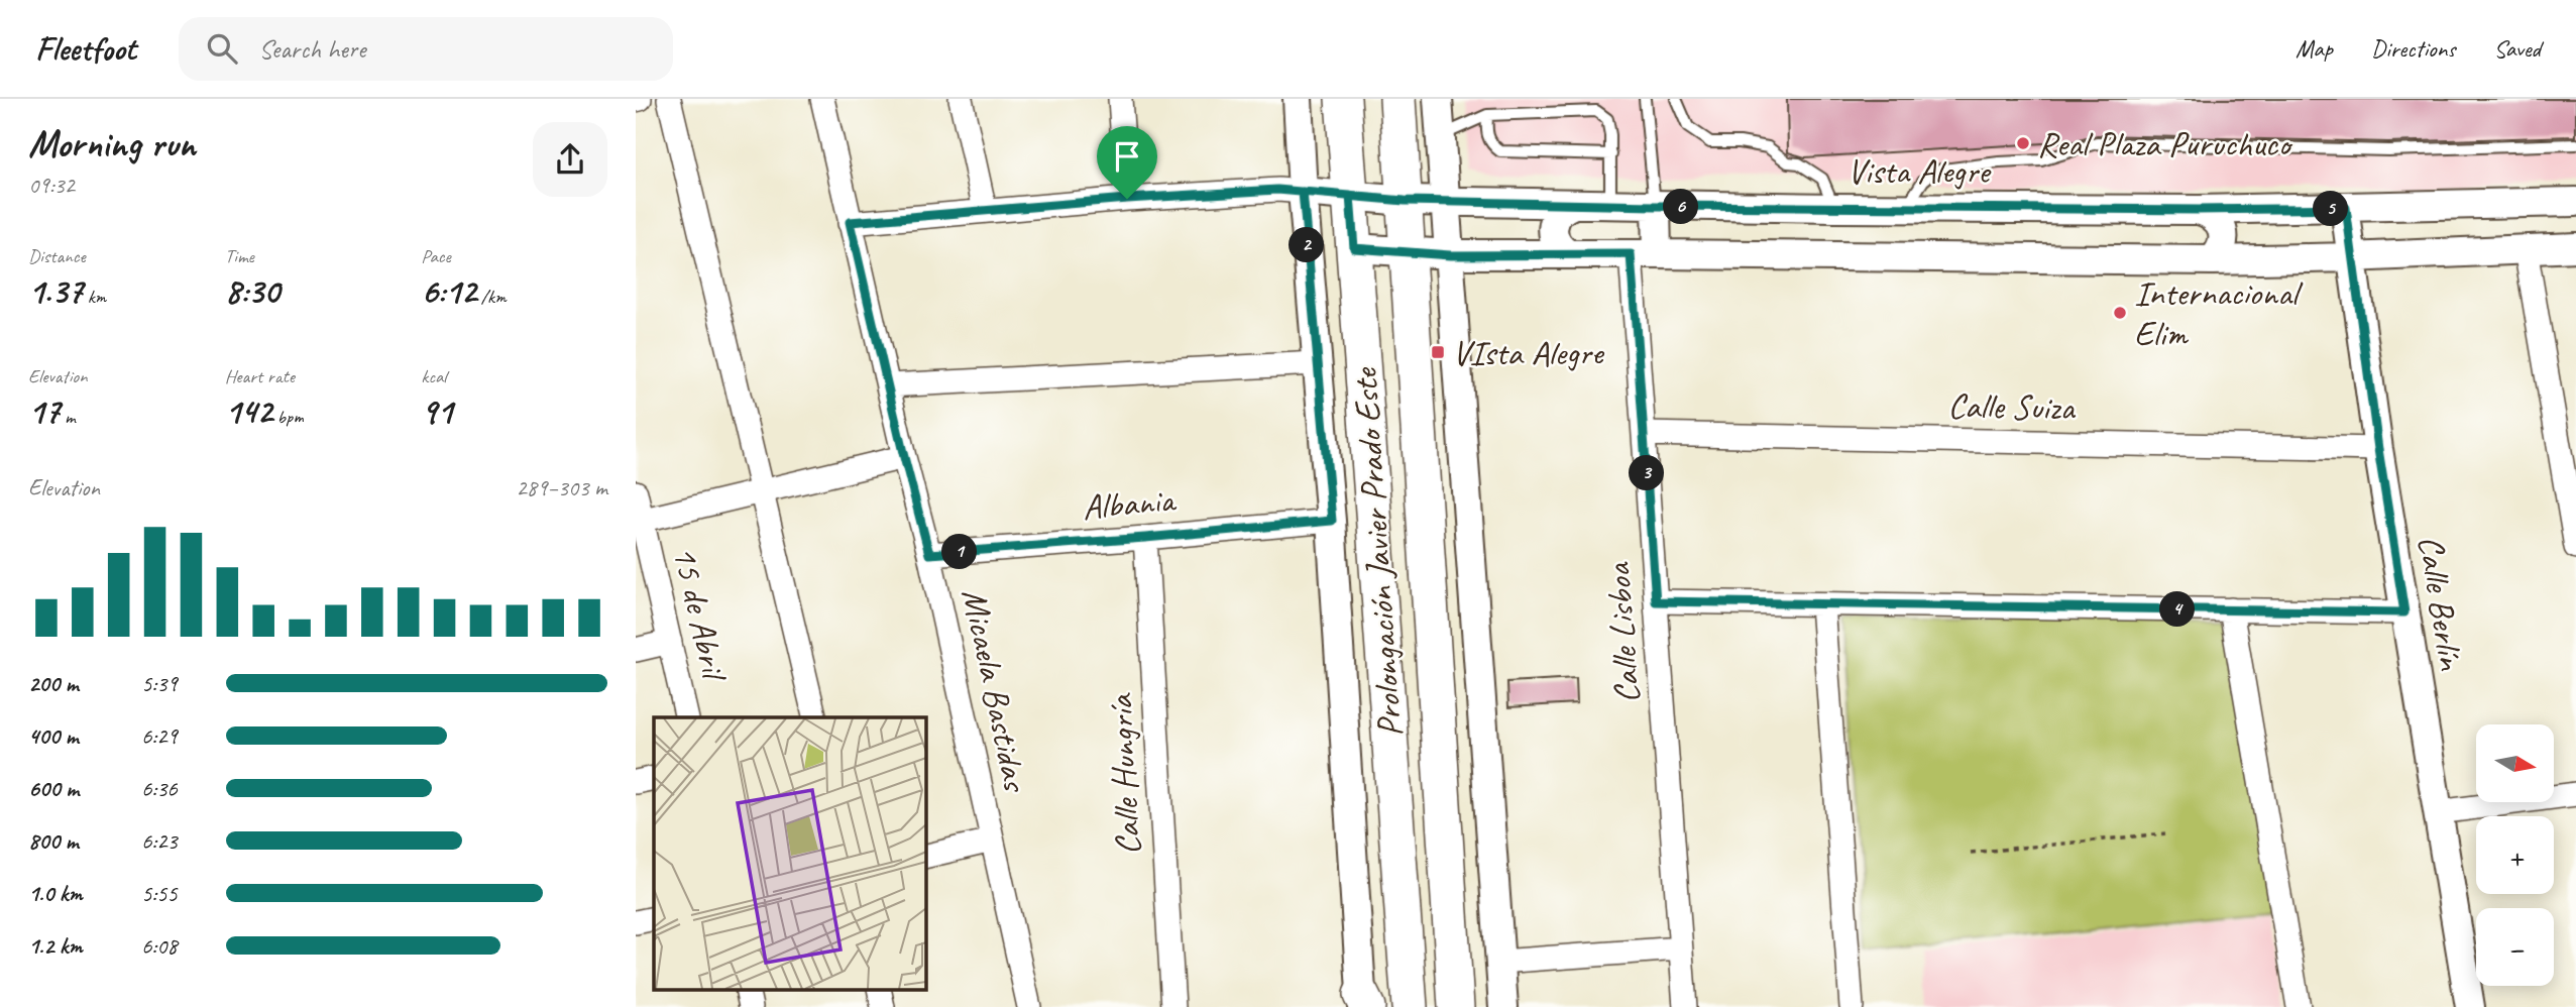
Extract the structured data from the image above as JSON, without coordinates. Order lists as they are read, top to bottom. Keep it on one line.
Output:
{"streets":{"main road":["Prolongación Javier Prado Este"],"street":["Vista Alegre","Calle Suiza","Albania","Calle Berlín","15 de Abril","Calle Lisboa","Micaela Bastidas","Calle Hungría"]},"crossings":[["Vista Alegre","Prolongación Javier Prado Este"],["Vista Alegre","Calle Berlín"],["Calle Suiza","Calle Berlín"],["Calle Suiza","Calle Lisboa"],["Albania","Prolongación Javier Prado Este"],["Albania","Micaela Bastidas"],["Albania","Calle Hungría"]],"places":{"other":["Real Plaza Puruchuco","Internacional Elim"],"transit":["VIsta Alegre"]},"north":"right","page":{"header":"Fleetfoot","search":"Search here","nav":["Map","Directions","Saved"],"heading":["Morning run","09:32"],"pins":["6","5","2","3","1","4"],"stats":[["Distance","1.37 km"],["Time","8:30"],["Pace","6:12 /km"],["Elevation","17 m"],["Heart rate","142 bpm"],["kcal","91"]],"chart":["Elevation","289–303 m"],"list":[{"name":"200 m","note":"5:39"},{"name":"400 m","note":"6:29"},{"name":"600 m","note":"6:36"},{"name":"800 m","note":"6:23"},{"name":"1.0 km","note":"5:55"},{"name":"1.2 km","note":"6:08"}],"map_buttons":["+","−"]}}
